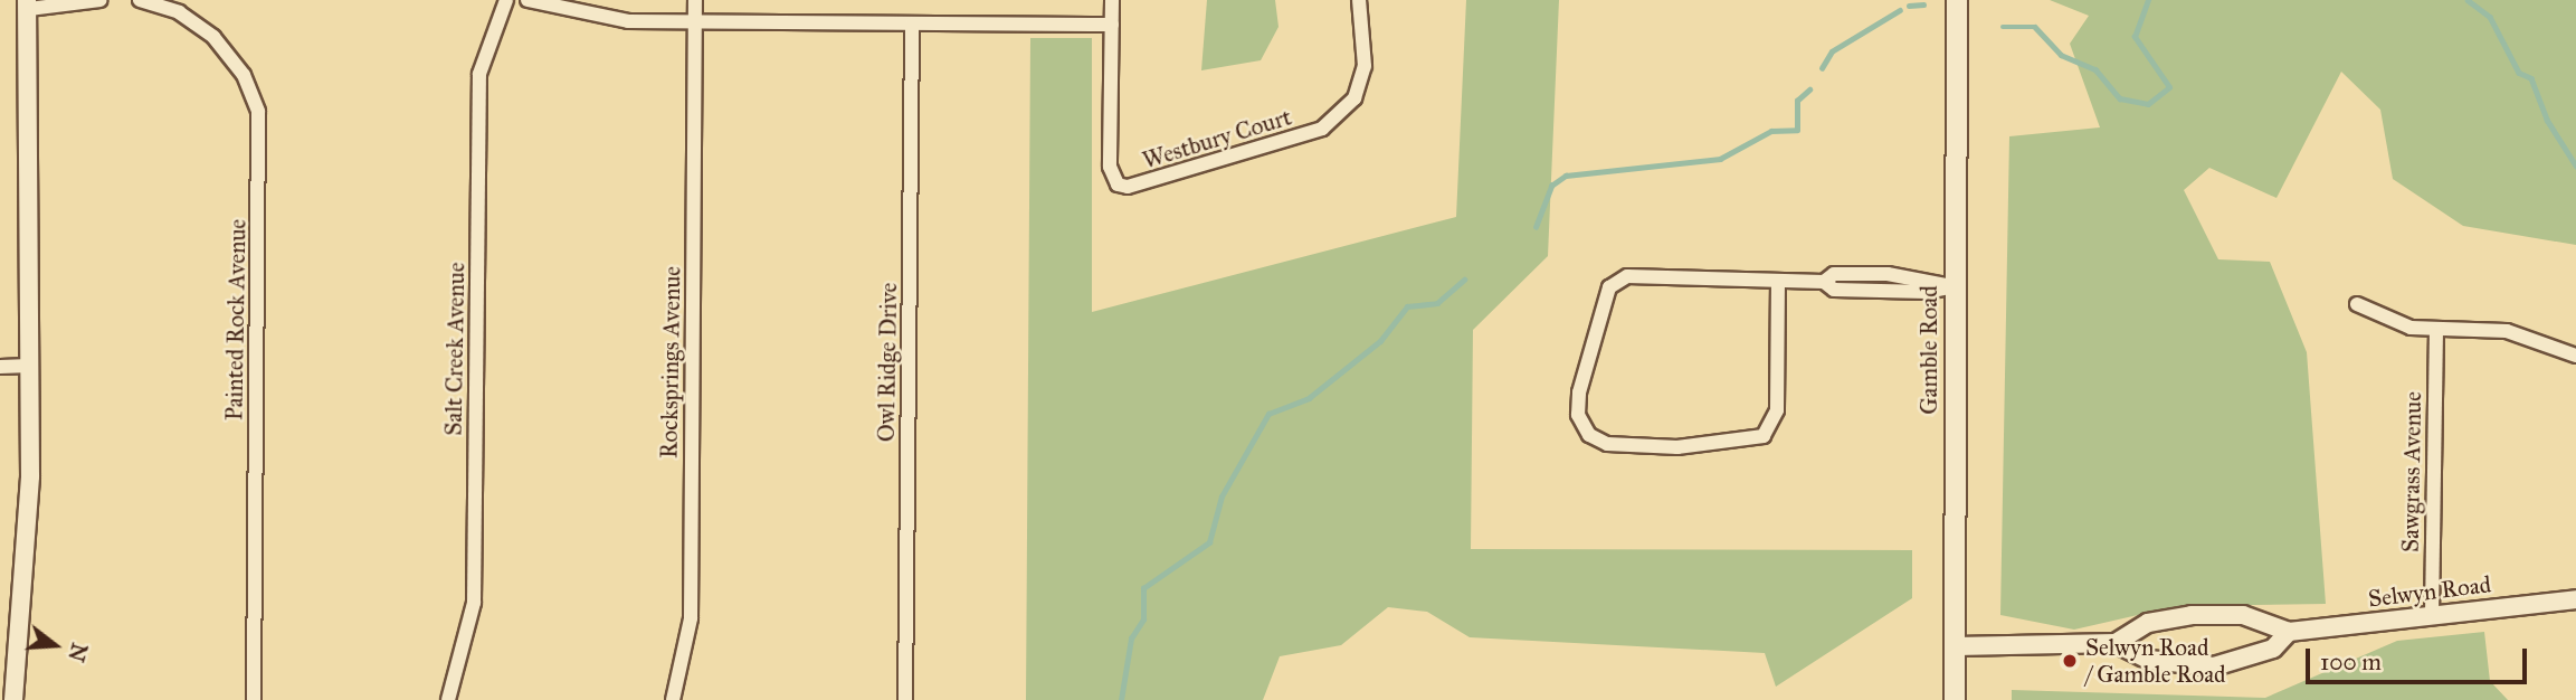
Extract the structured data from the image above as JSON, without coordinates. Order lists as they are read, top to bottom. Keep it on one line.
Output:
{"streets":{"main road":["Gamble Road"],"street":["Westbury Court","Painted Rock Avenue","Salt Creek Avenue","Rocksprings Avenue","Owl Ridge Drive","Sawgrass Avenue","Selwyn Road"]},"crossings":[["Gamble Road","Selwyn Road"],["Sawgrass Avenue","Selwyn Road"]],"places":["Selwyn Road / Gamble Road"],"scale_bar":"100 m","north":"right"}
